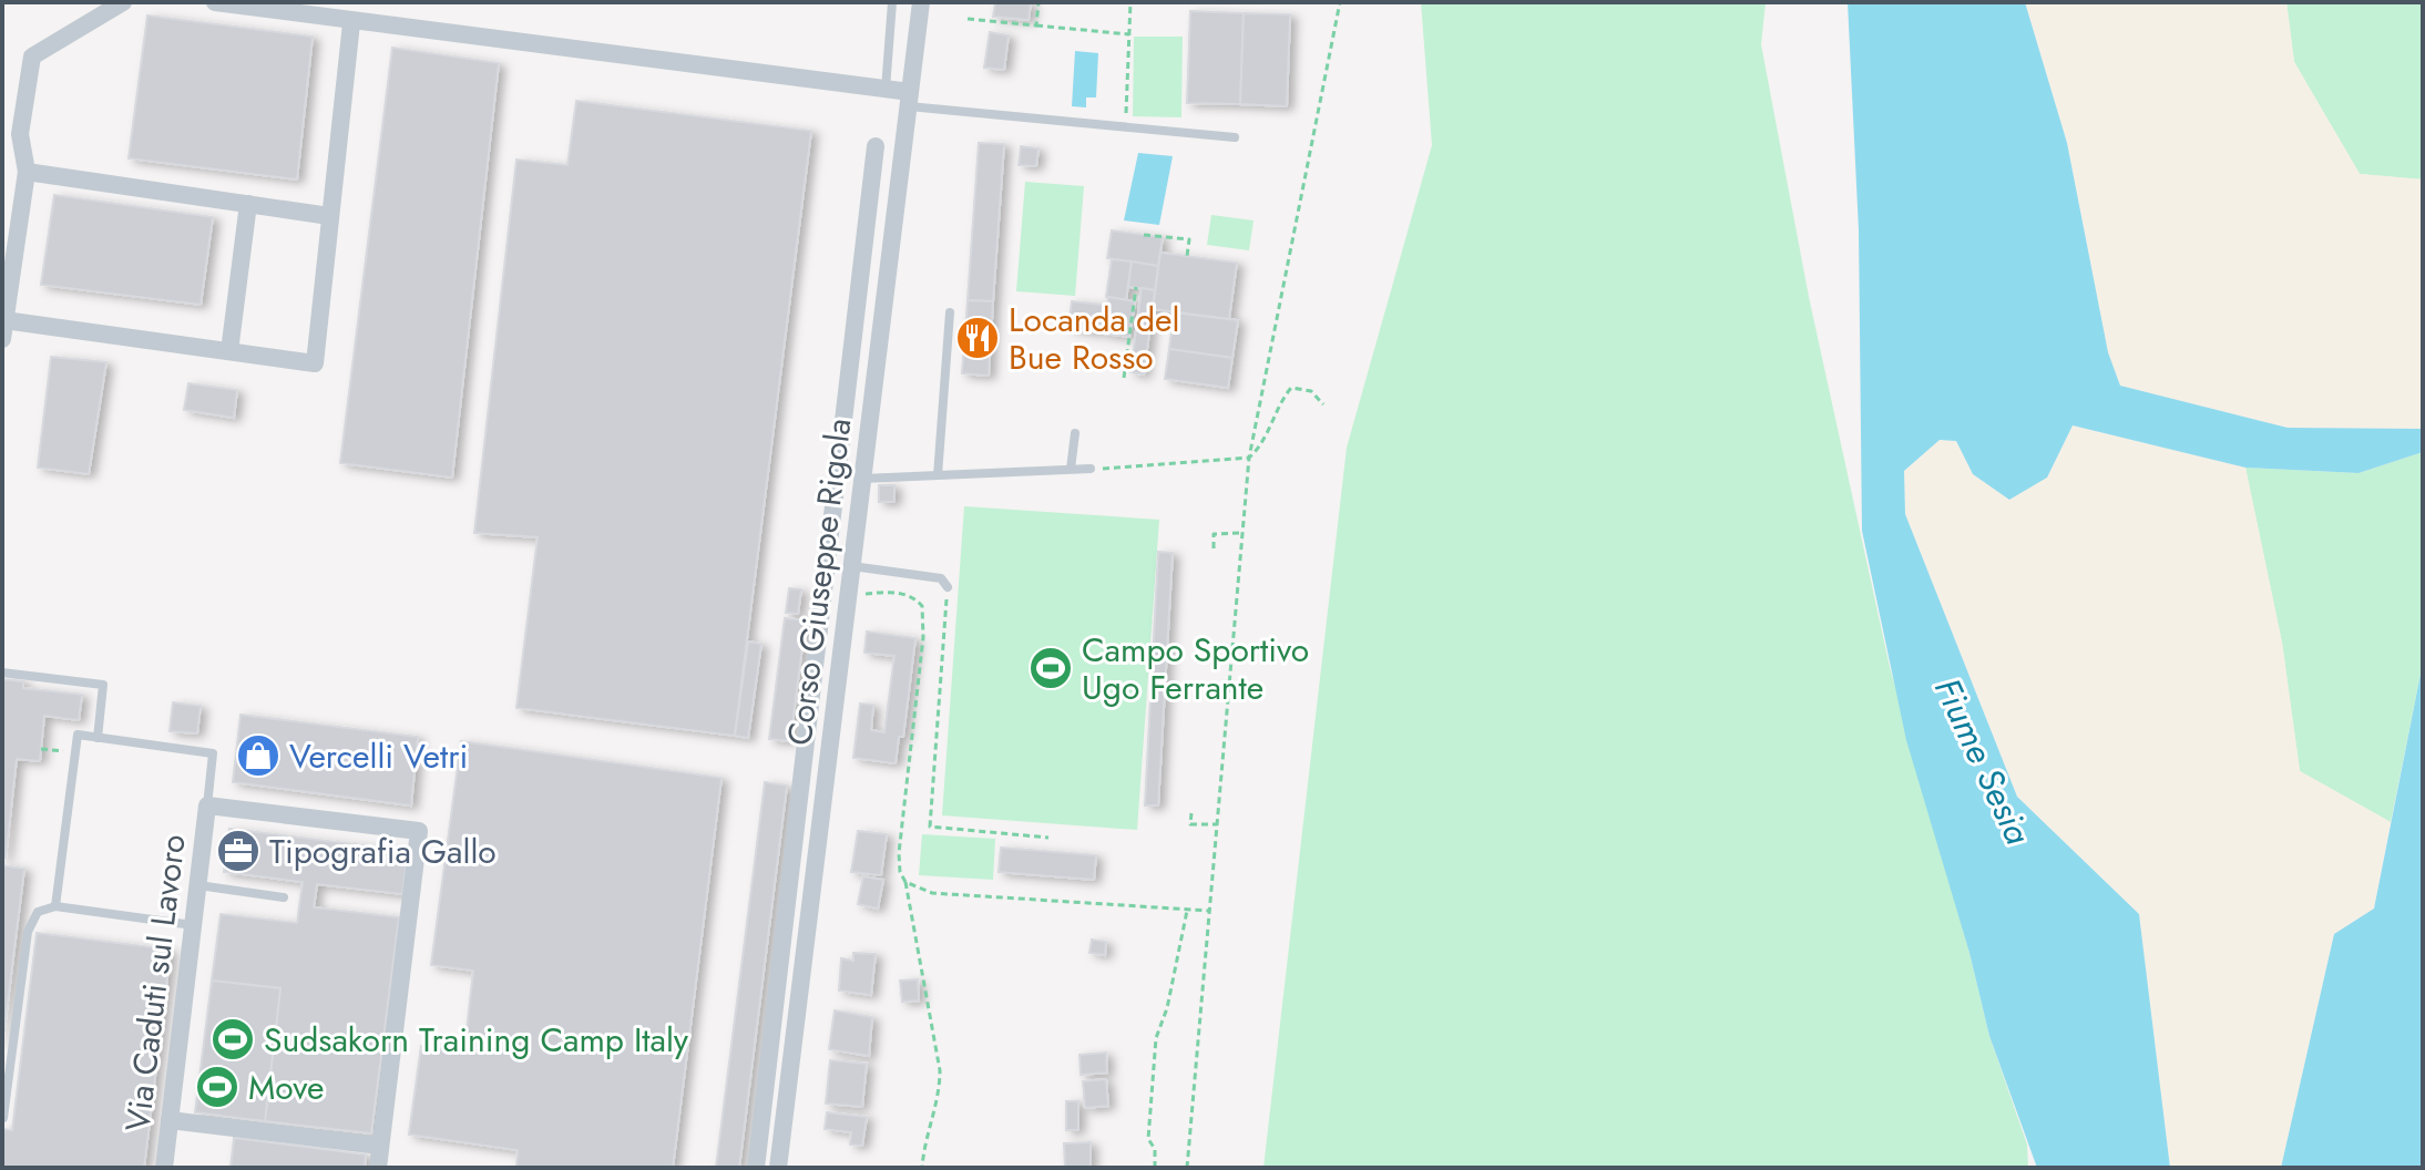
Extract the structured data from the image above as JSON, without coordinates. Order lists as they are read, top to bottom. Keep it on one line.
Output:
{"streets":{"street":["Corso Giuseppe Rigola","Via Caduti sul Lavoro"]},"water":["Fiume Sesia"],"places":{"restaurant":["Locanda del Bue Rosso"],"sports":["Campo Sportivo Ugo Ferrante","Sudsakorn Training Camp Italy","Move"],"shop":["Vercelli Vetri"],"office":["Tipografia Gallo"]}}
